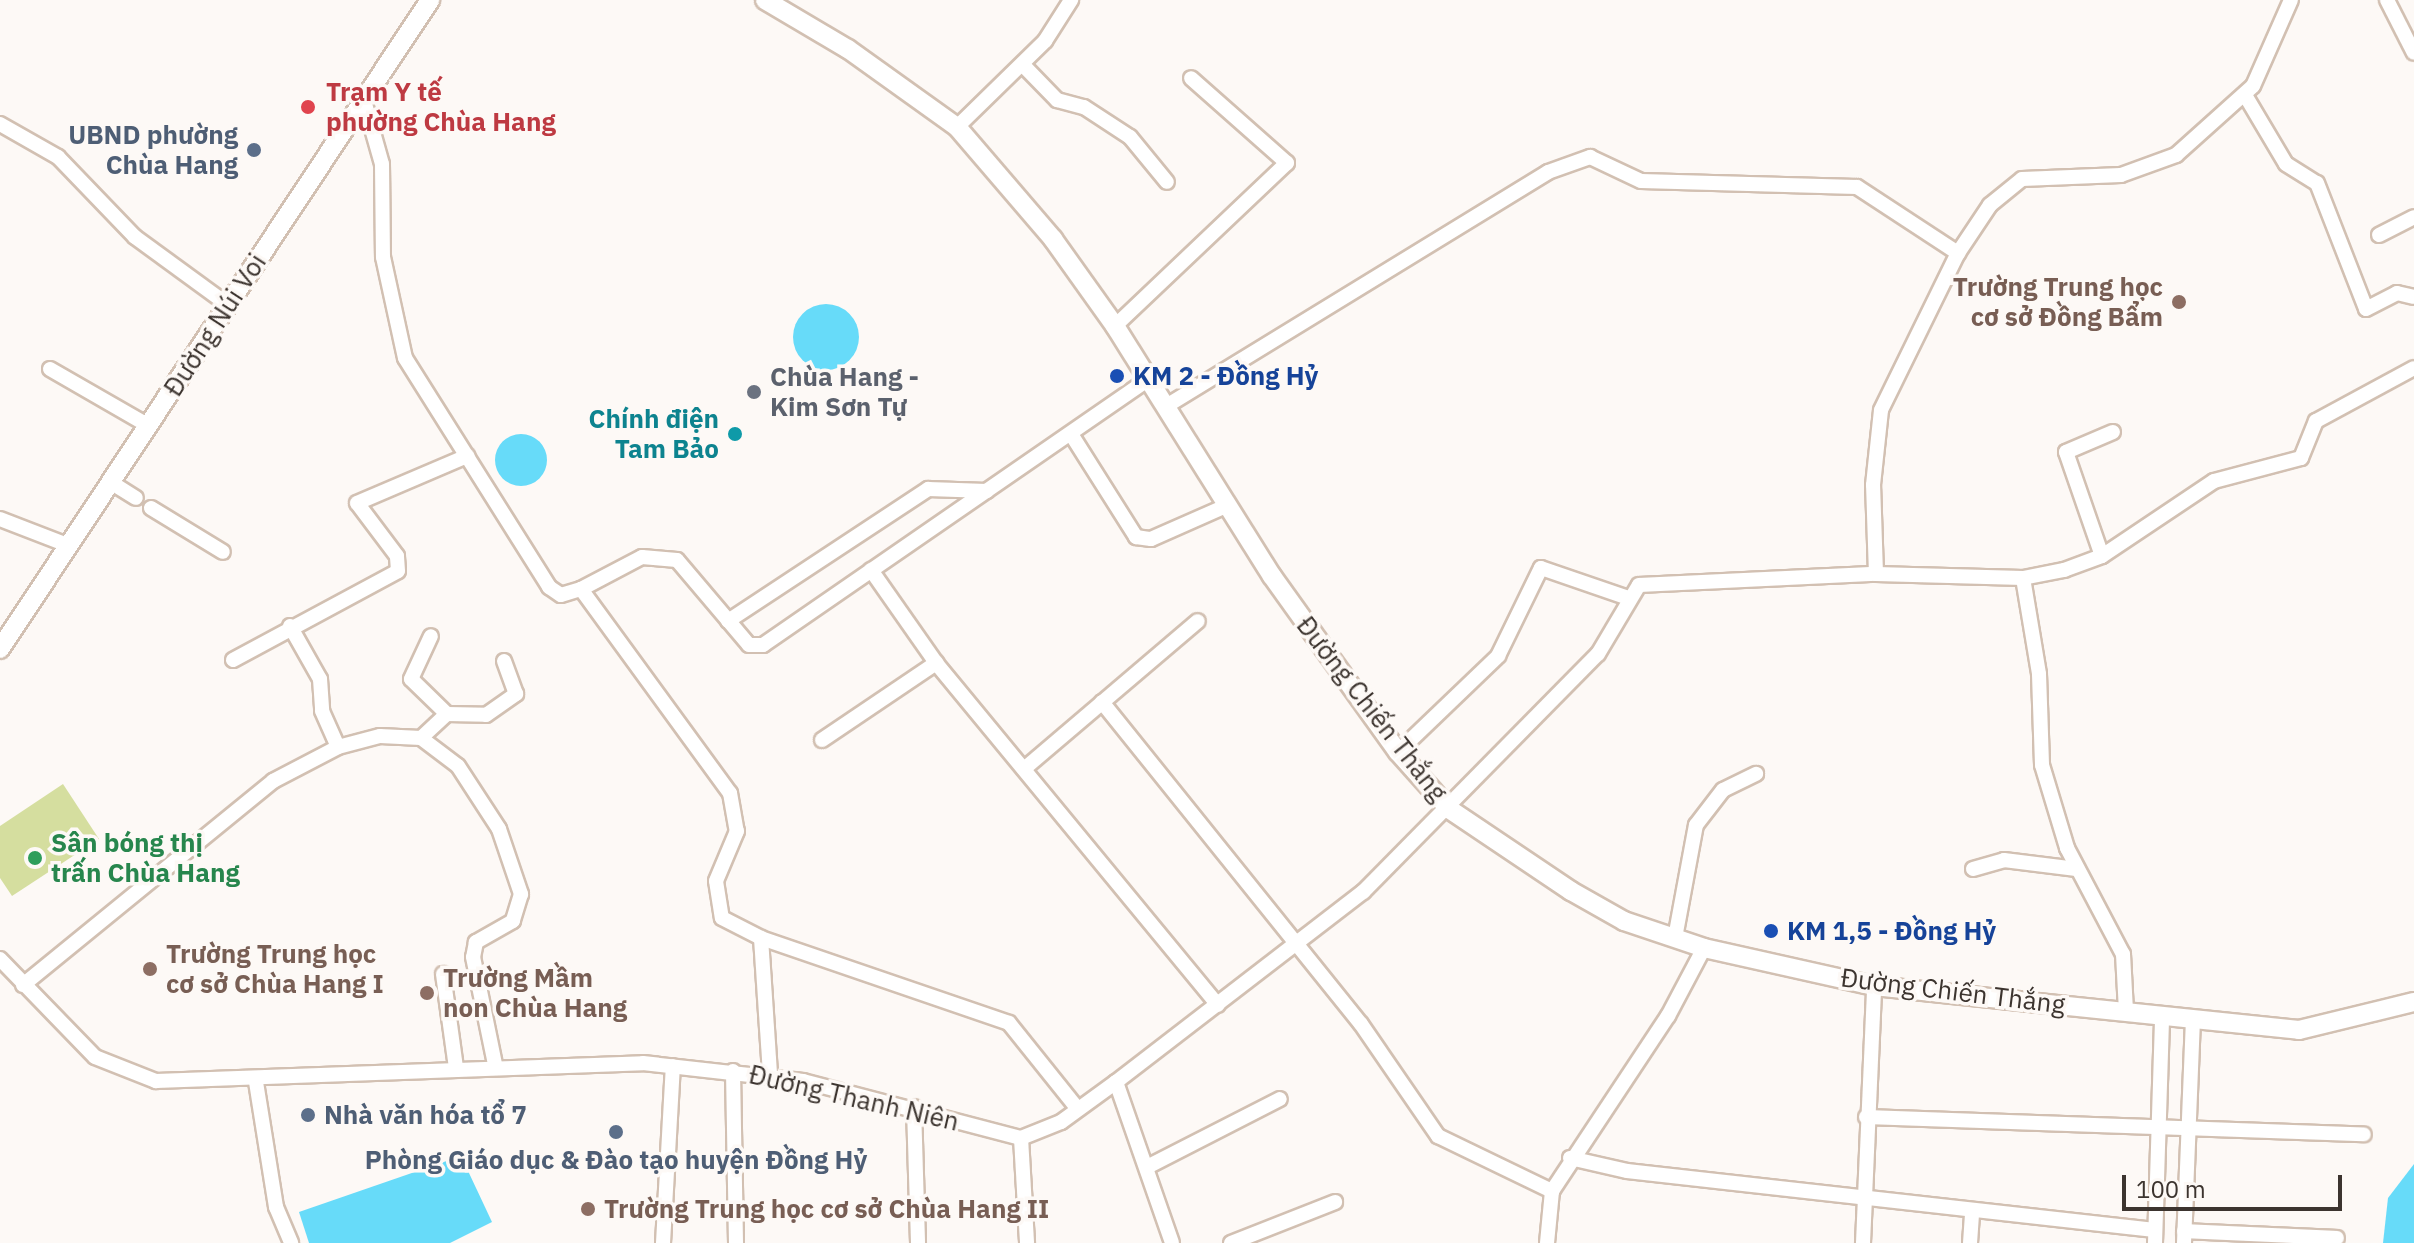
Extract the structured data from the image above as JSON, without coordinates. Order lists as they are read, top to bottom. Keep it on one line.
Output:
{"streets":{"main road":["Đường Núi Voi","Đường Chiến Thắng"],"street":["Đường Thanh Niên"]},"places":["Trạm Y tế phường Chùa Hang","UBND phường Chùa Hang","Trường Trung học cơ sở Đồng Bẩm","KM 2 - Đồng Hỷ","Chùa Hang - Kim Sơn Tự","Chính điện Tam Bảo","Sân bóng thị trấn Chùa Hang","KM 1,5 - Đồng Hỷ","Trường Trung học cơ sở Chùa Hang I","Trường Mầm non Chùa Hang","Nhà văn hóa tổ 7","Phòng Giáo dục & Đào tạo huyện Đồng Hỷ","Trường Trung học cơ sở Chùa Hang II"],"scale_bar":"100 m"}
